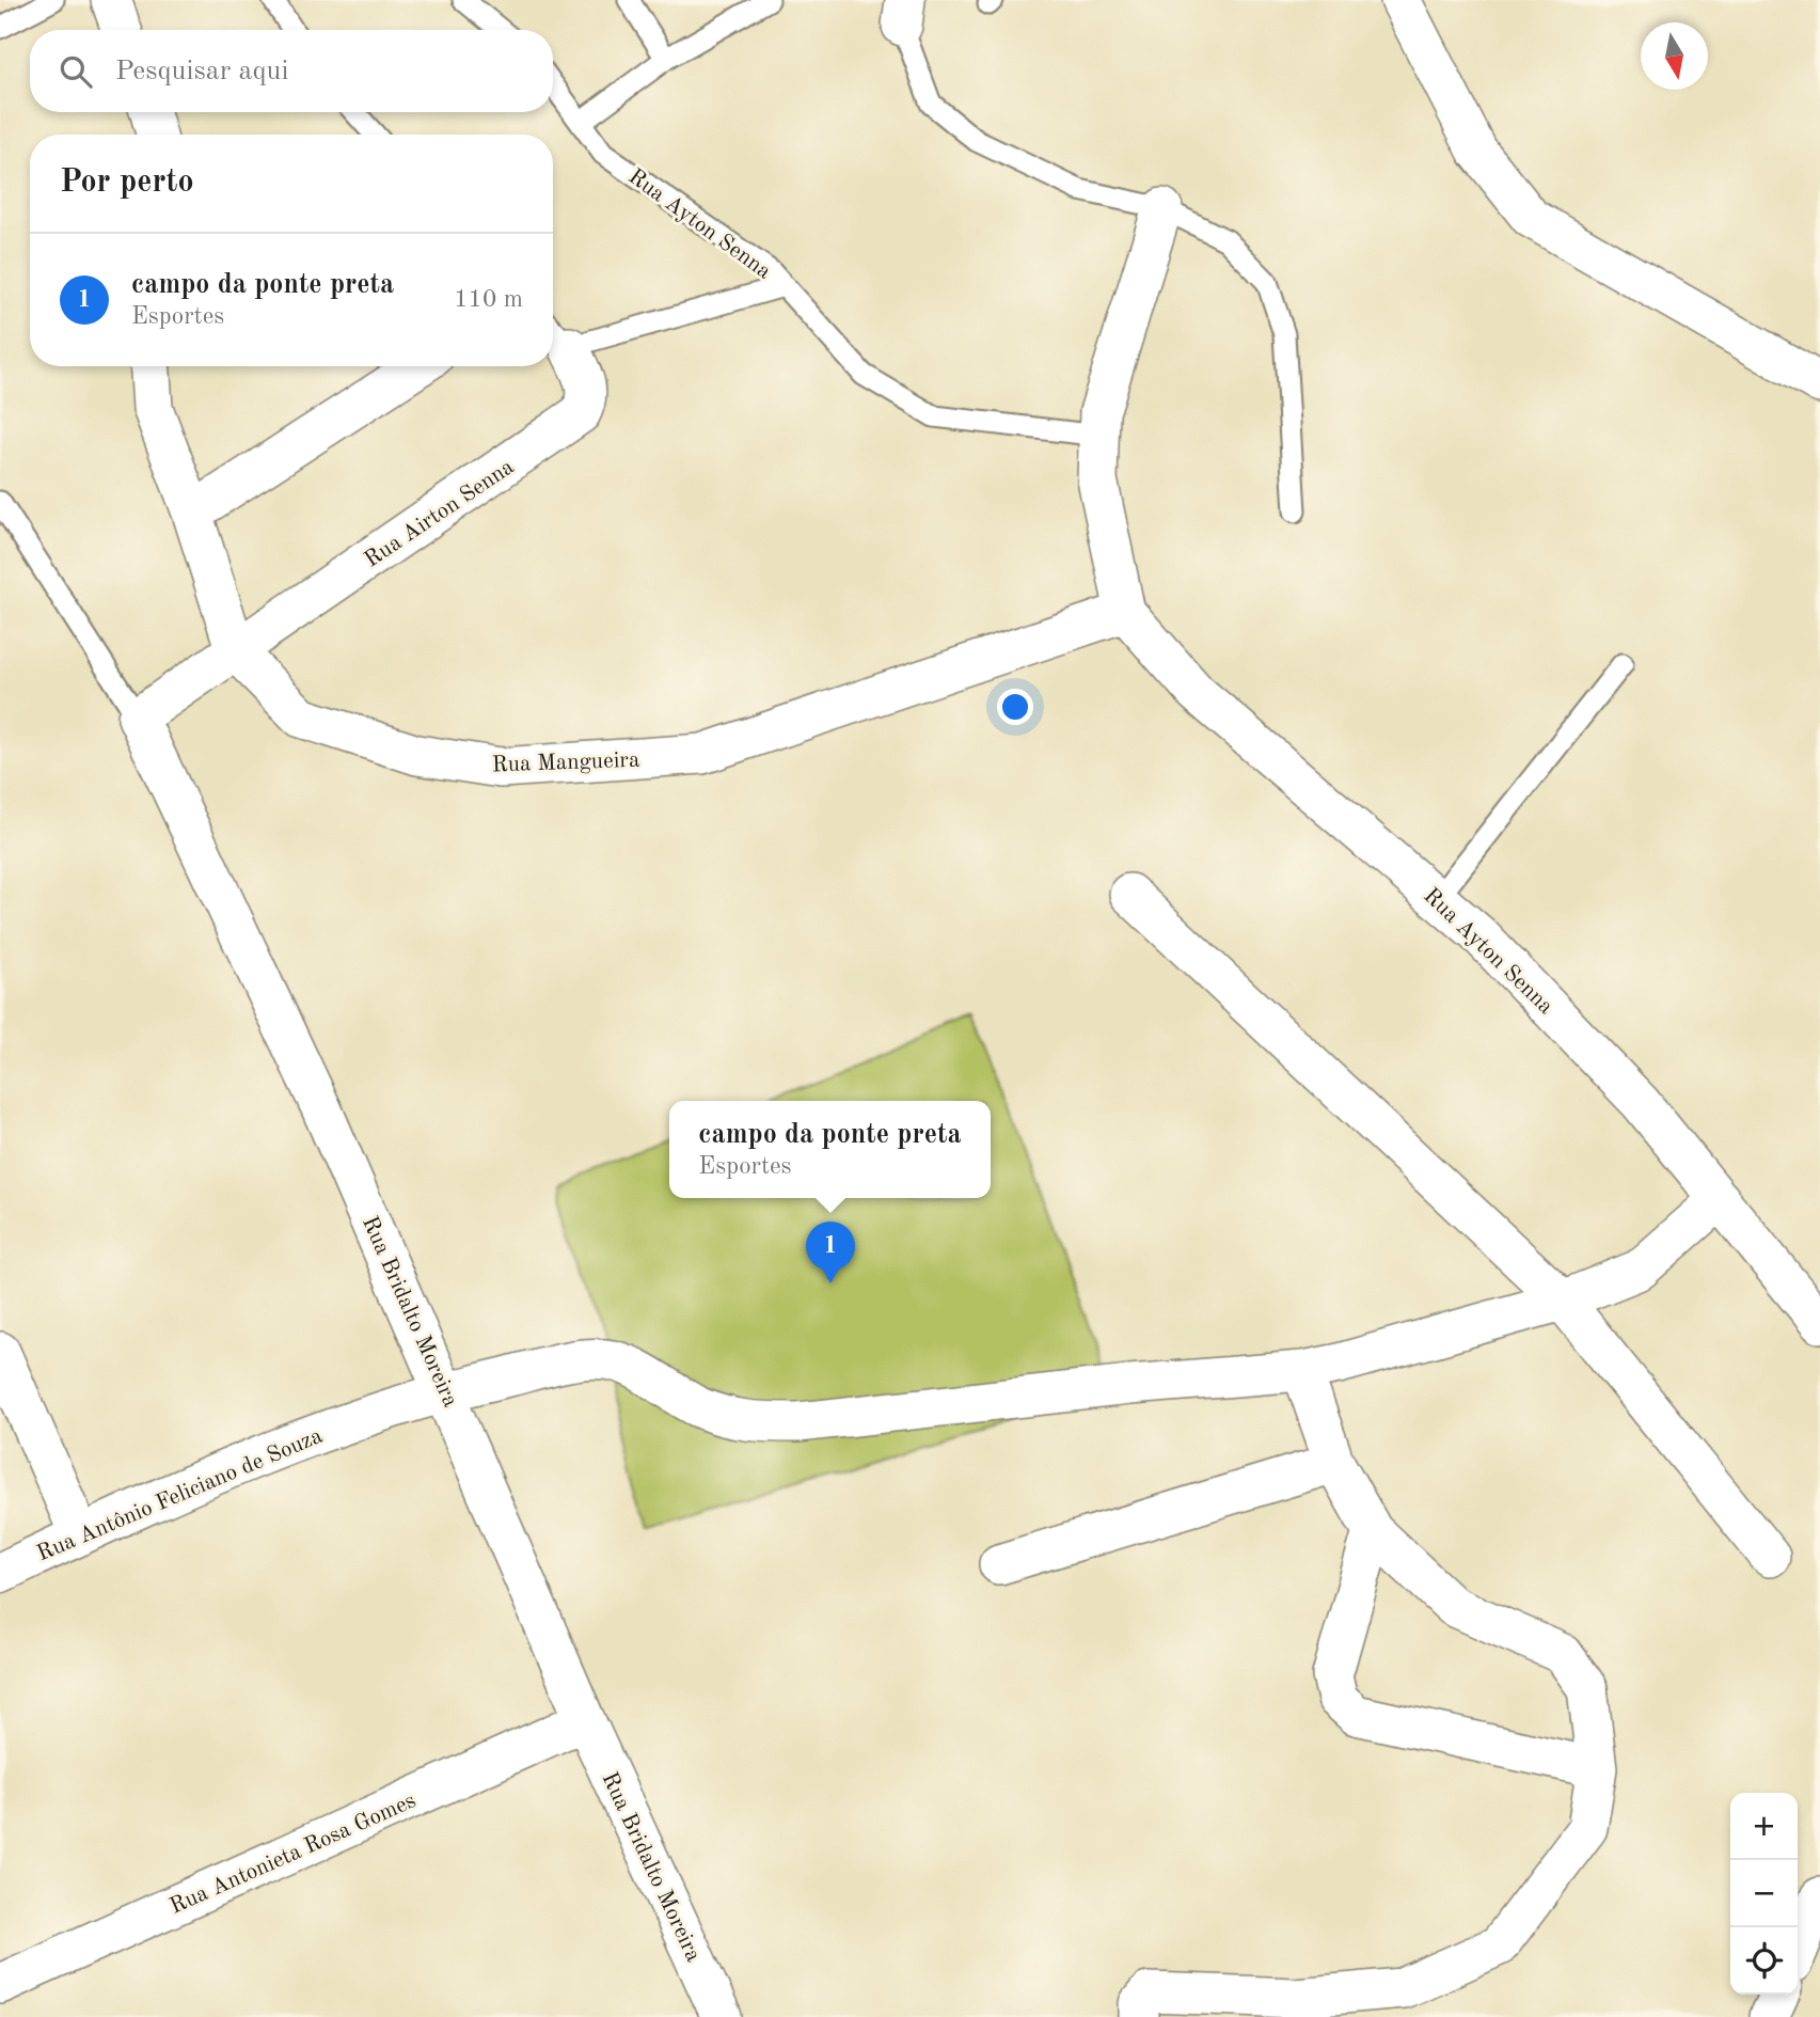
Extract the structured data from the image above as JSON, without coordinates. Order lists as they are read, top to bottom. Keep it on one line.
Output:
{"streets":{"street":["Rua Ayton Senna","Rua Airton Senna","Rua Mangueira","Rua Bridalto Moreira","Rua Antônio Feliciano de Souza","Rua Antonieta Rosa Gomes"]},"crossings":[["Rua Ayton Senna","Rua Mangueira"],["Rua Ayton Senna","Rua Antônio Feliciano de Souza"],["Rua Airton Senna","Rua Mangueira"],["Rua Bridalto Moreira","Rua Antônio Feliciano de Souza"],["Rua Bridalto Moreira","Rua Antonieta Rosa Gomes"]],"north":"bottom","page":{"search":"Pesquisar aqui","heading":"Por perto","list":[{"mark":"1","name":"campo da ponte preta","note":"Esportes","value":"110 m"}],"popup":["campo da ponte preta","Esportes"],"pins":"1","map_buttons":["+","−"]}}
